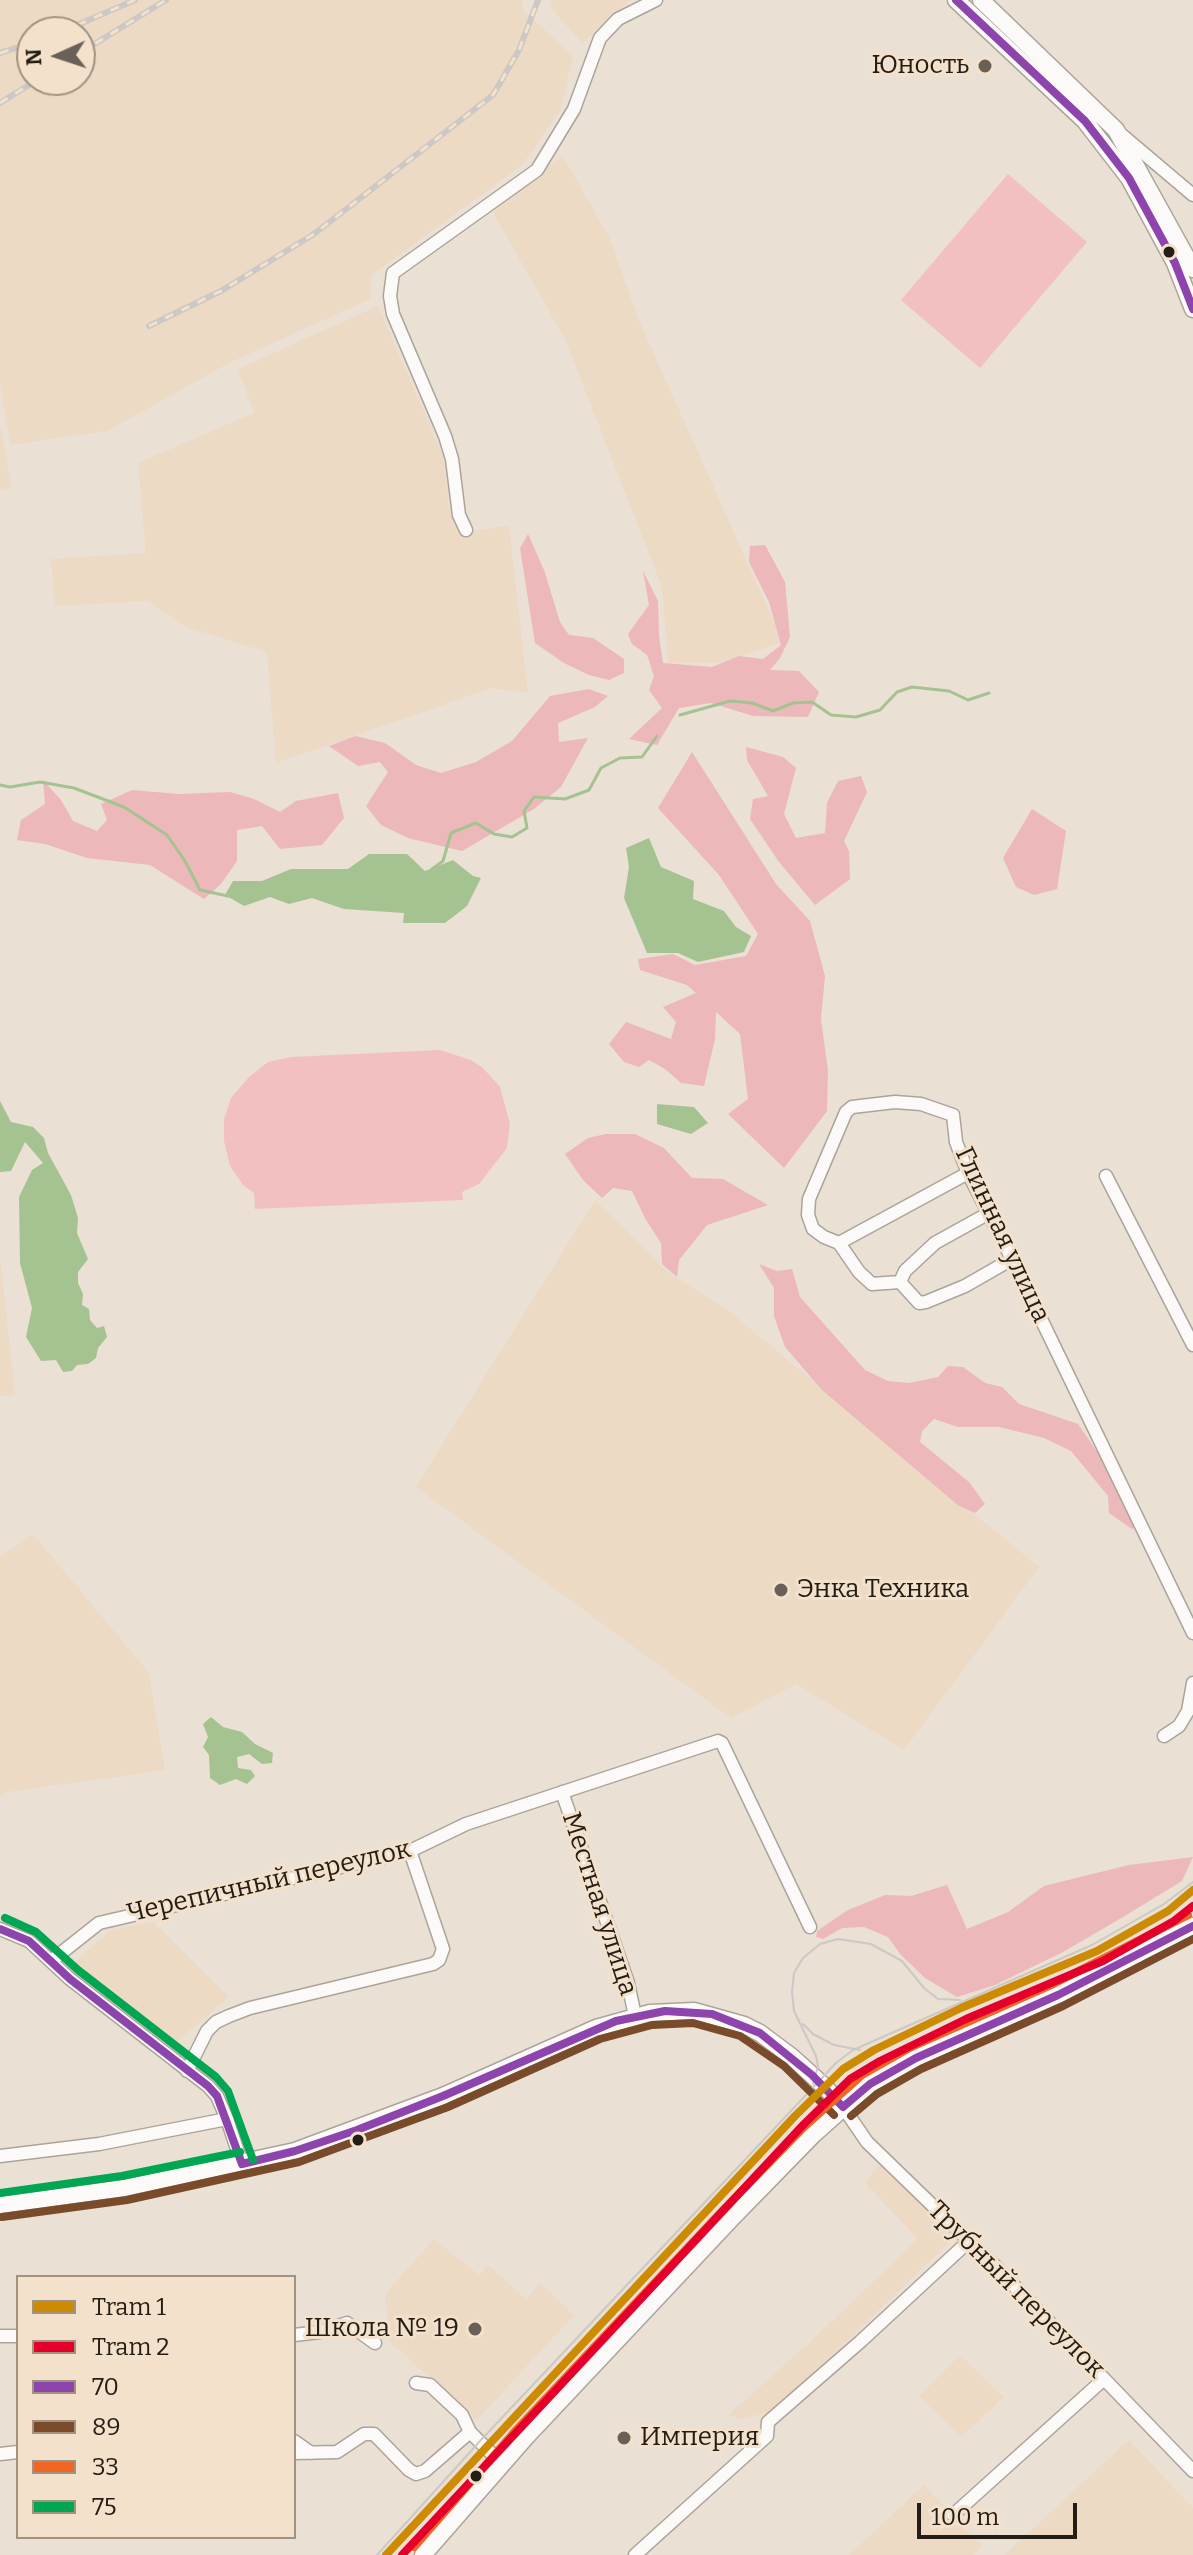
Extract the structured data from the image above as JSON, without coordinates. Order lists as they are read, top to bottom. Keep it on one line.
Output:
{"streets":{"street":["Глинная улица","Черепичный переулок","Местная улица","Трубный переулок"]},"crossings":[["Черепичный переулок","Местная улица"]],"places":["Юность","Энка Техника","Школа № 19","Империя"],"lines":["transit line 70","tram line 1","tram line 2","transit line 33","transit line 75","transit line 89"],"legend":["Tram 1","Tram 2","70","89","33","75"],"scale_bar":"100 m","north":"left"}
